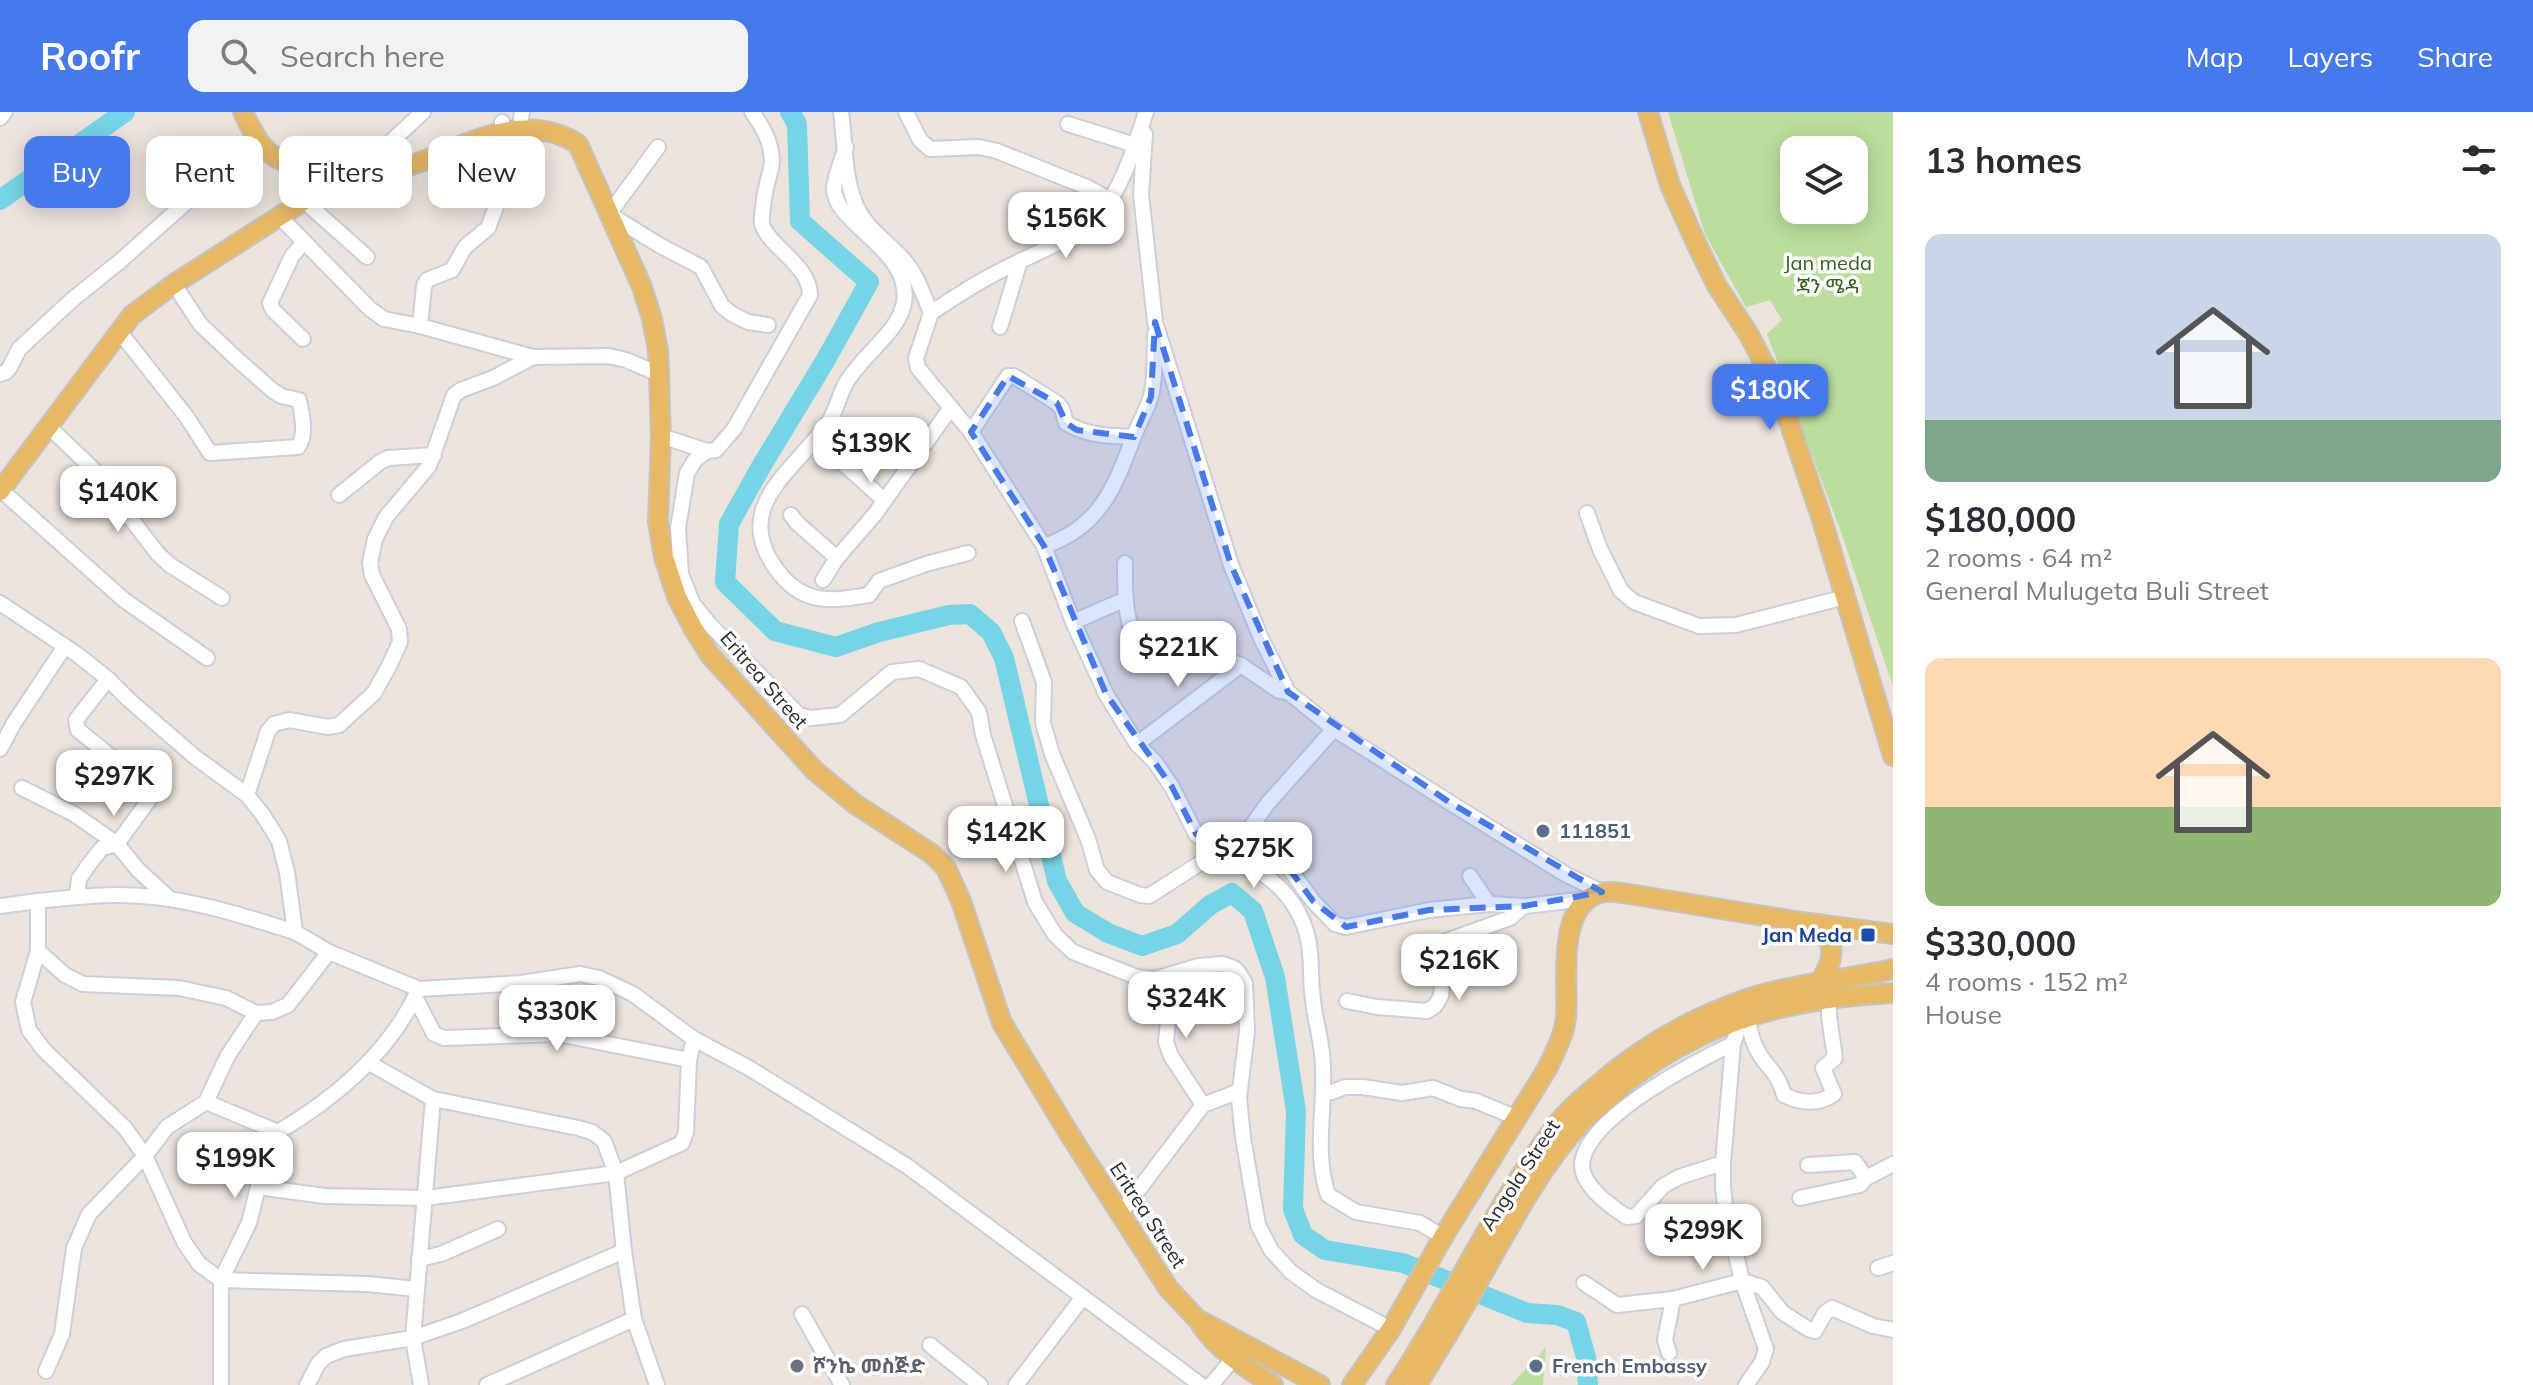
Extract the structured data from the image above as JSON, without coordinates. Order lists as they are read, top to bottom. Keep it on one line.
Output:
{"streets":{"main road":["Eritrea Street","Angola Street"]},"parks":["Jan meda ጃን ሜዳ"],"places":{"other":["111851","ሾንኬ መስጅድ","French Embassy"],"transit":["Jan Meda"]},"page":{"header":"Roofr","search":"Search here","nav":["Map","Layers","Share"],"heading":"13 homes","chip":["Buy","Rent","Filters","New"],"price":["$156K","$180K","$139K","$140K","$221K","$297K","$142K","$275K","$216K","$324K","$330K","$199K","$299K"],"list":[{"name":"$180,000","note":"2 rooms · 64 m² · General Mulugeta Buli Street"},{"name":"$330,000","note":"4 rooms · 152 m² · House"}]}}
